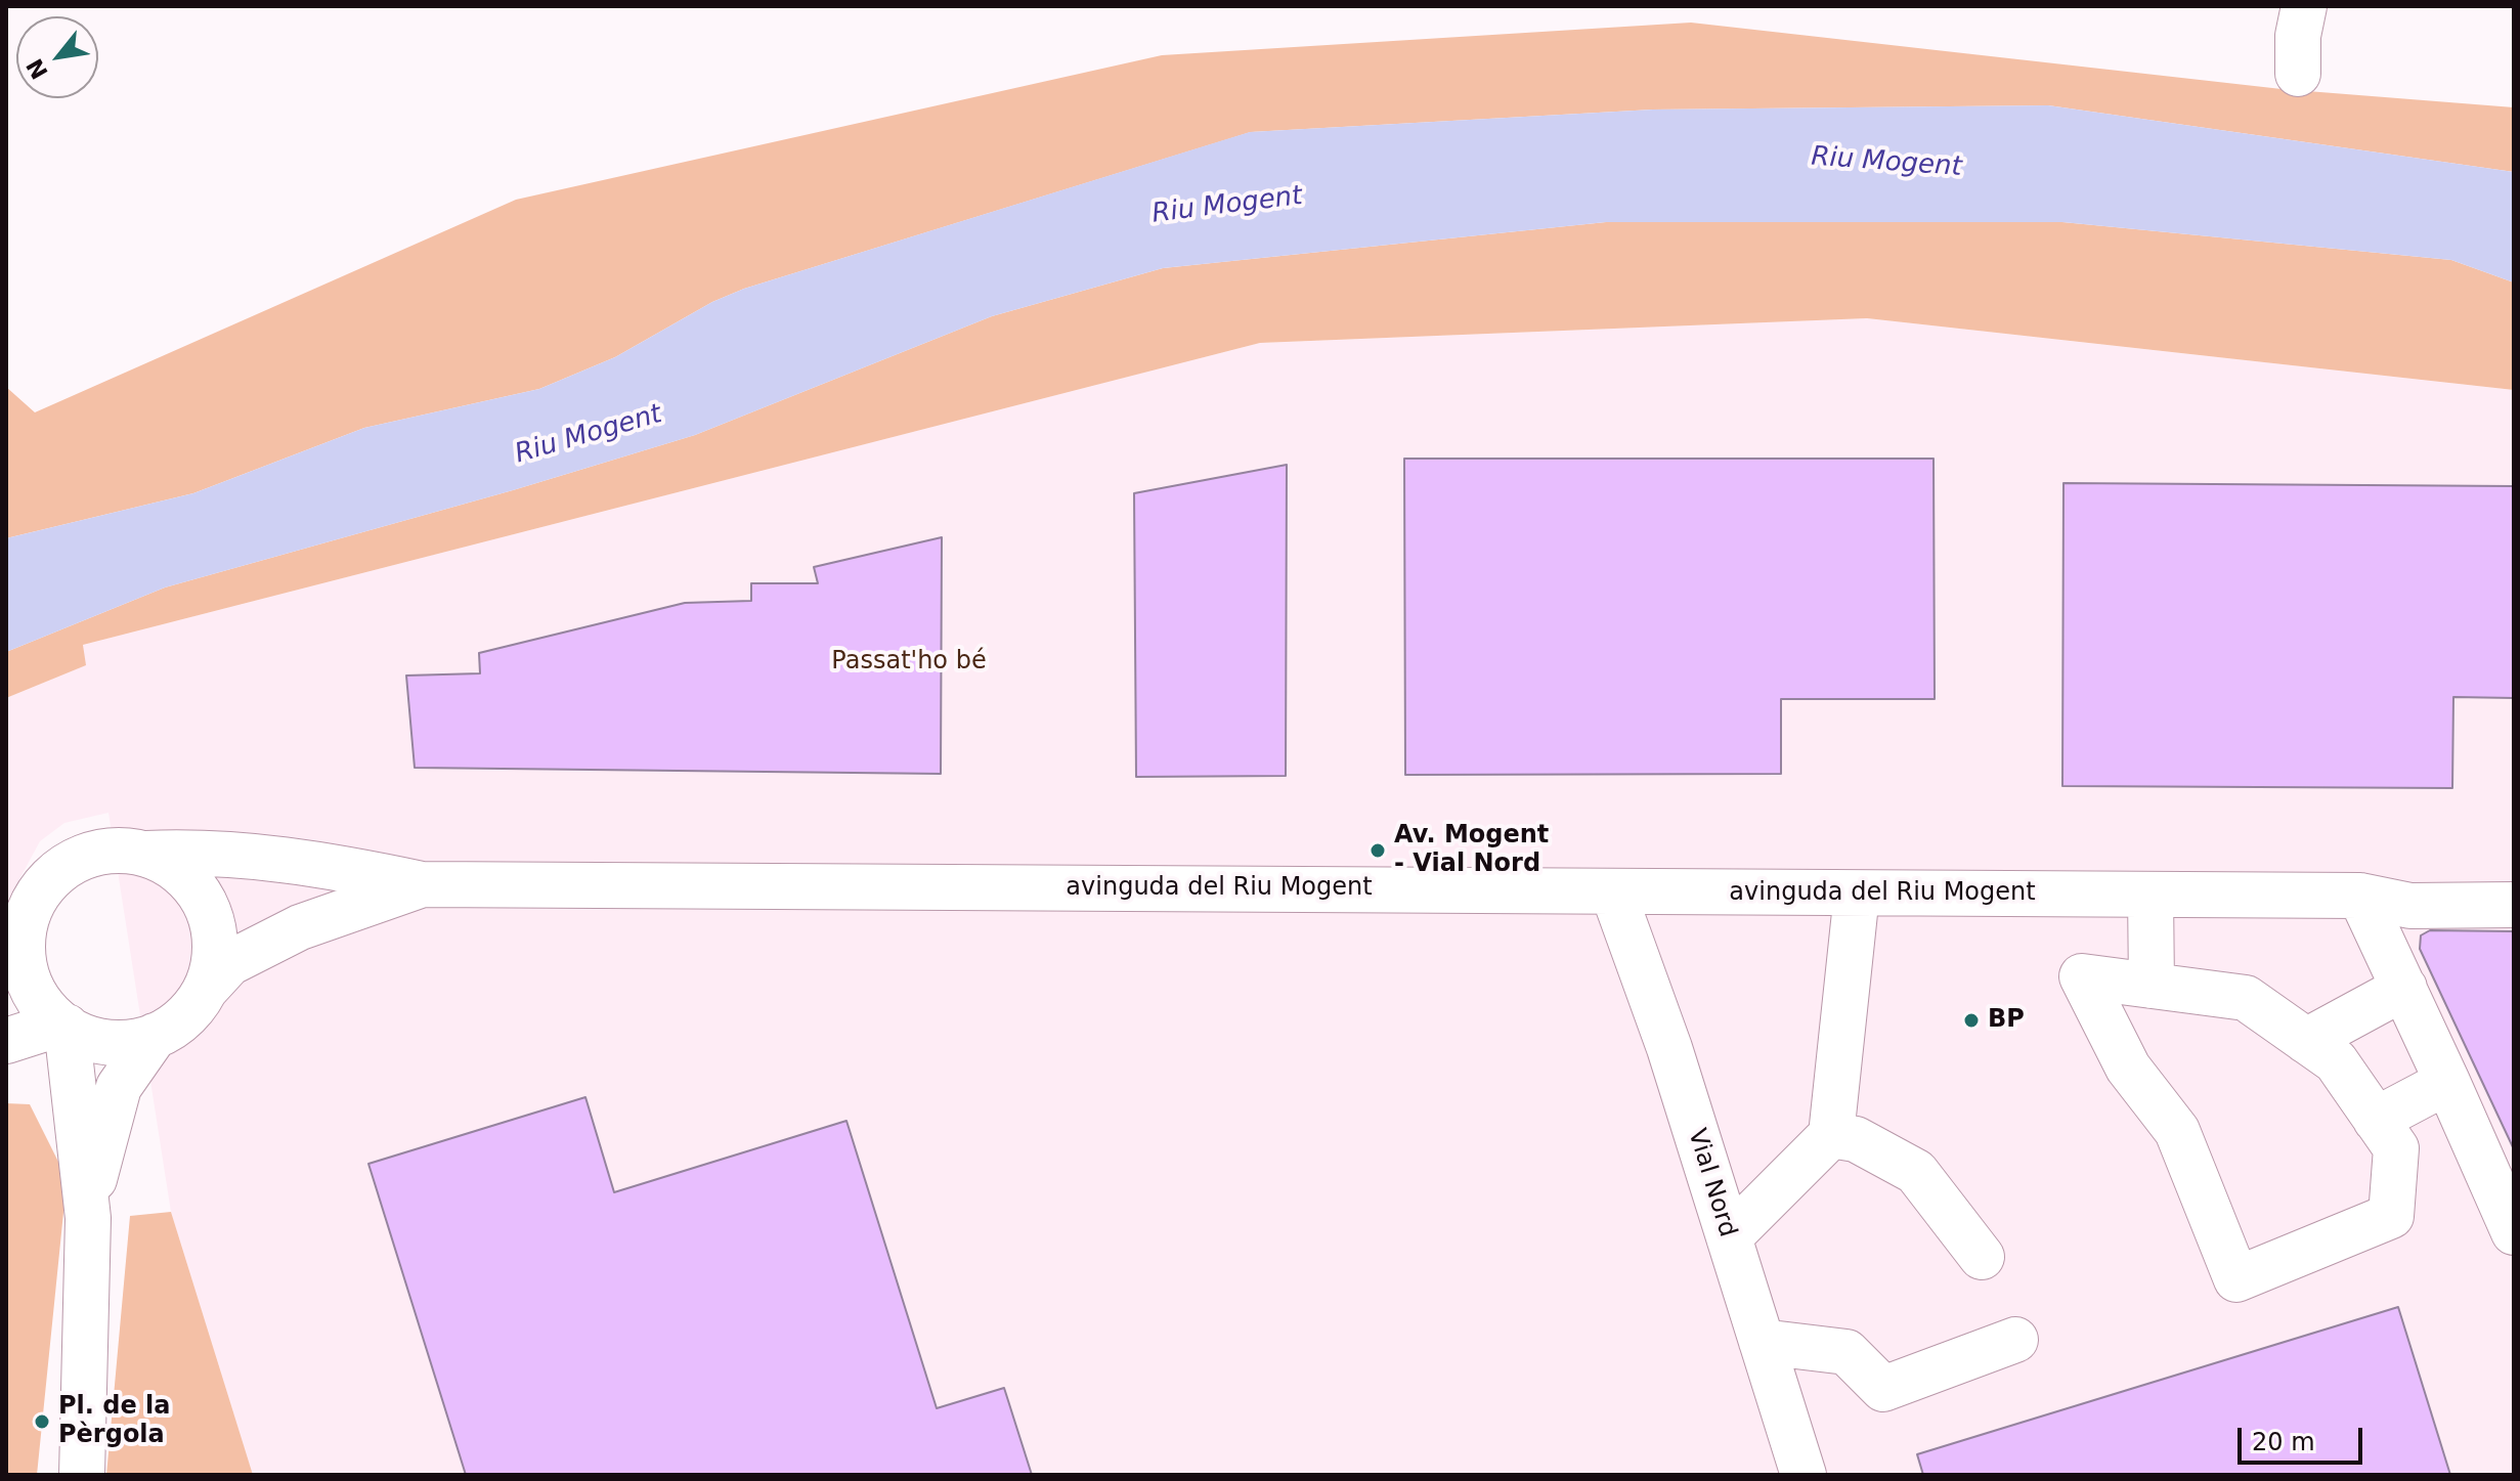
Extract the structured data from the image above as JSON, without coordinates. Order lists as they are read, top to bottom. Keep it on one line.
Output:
{"streets":{"street":["avinguda del Riu Mogent","Vial Nord"]},"crossings":[["avinguda del Riu Mogent","Vial Nord"]],"water":["Riu Mogent"],"parks":["Passat'ho bé"],"places":["Av. Mogent - Vial Nord","BP","Pl. de la Pèrgola"],"scale_bar":"20 m","north":"bottom left"}
